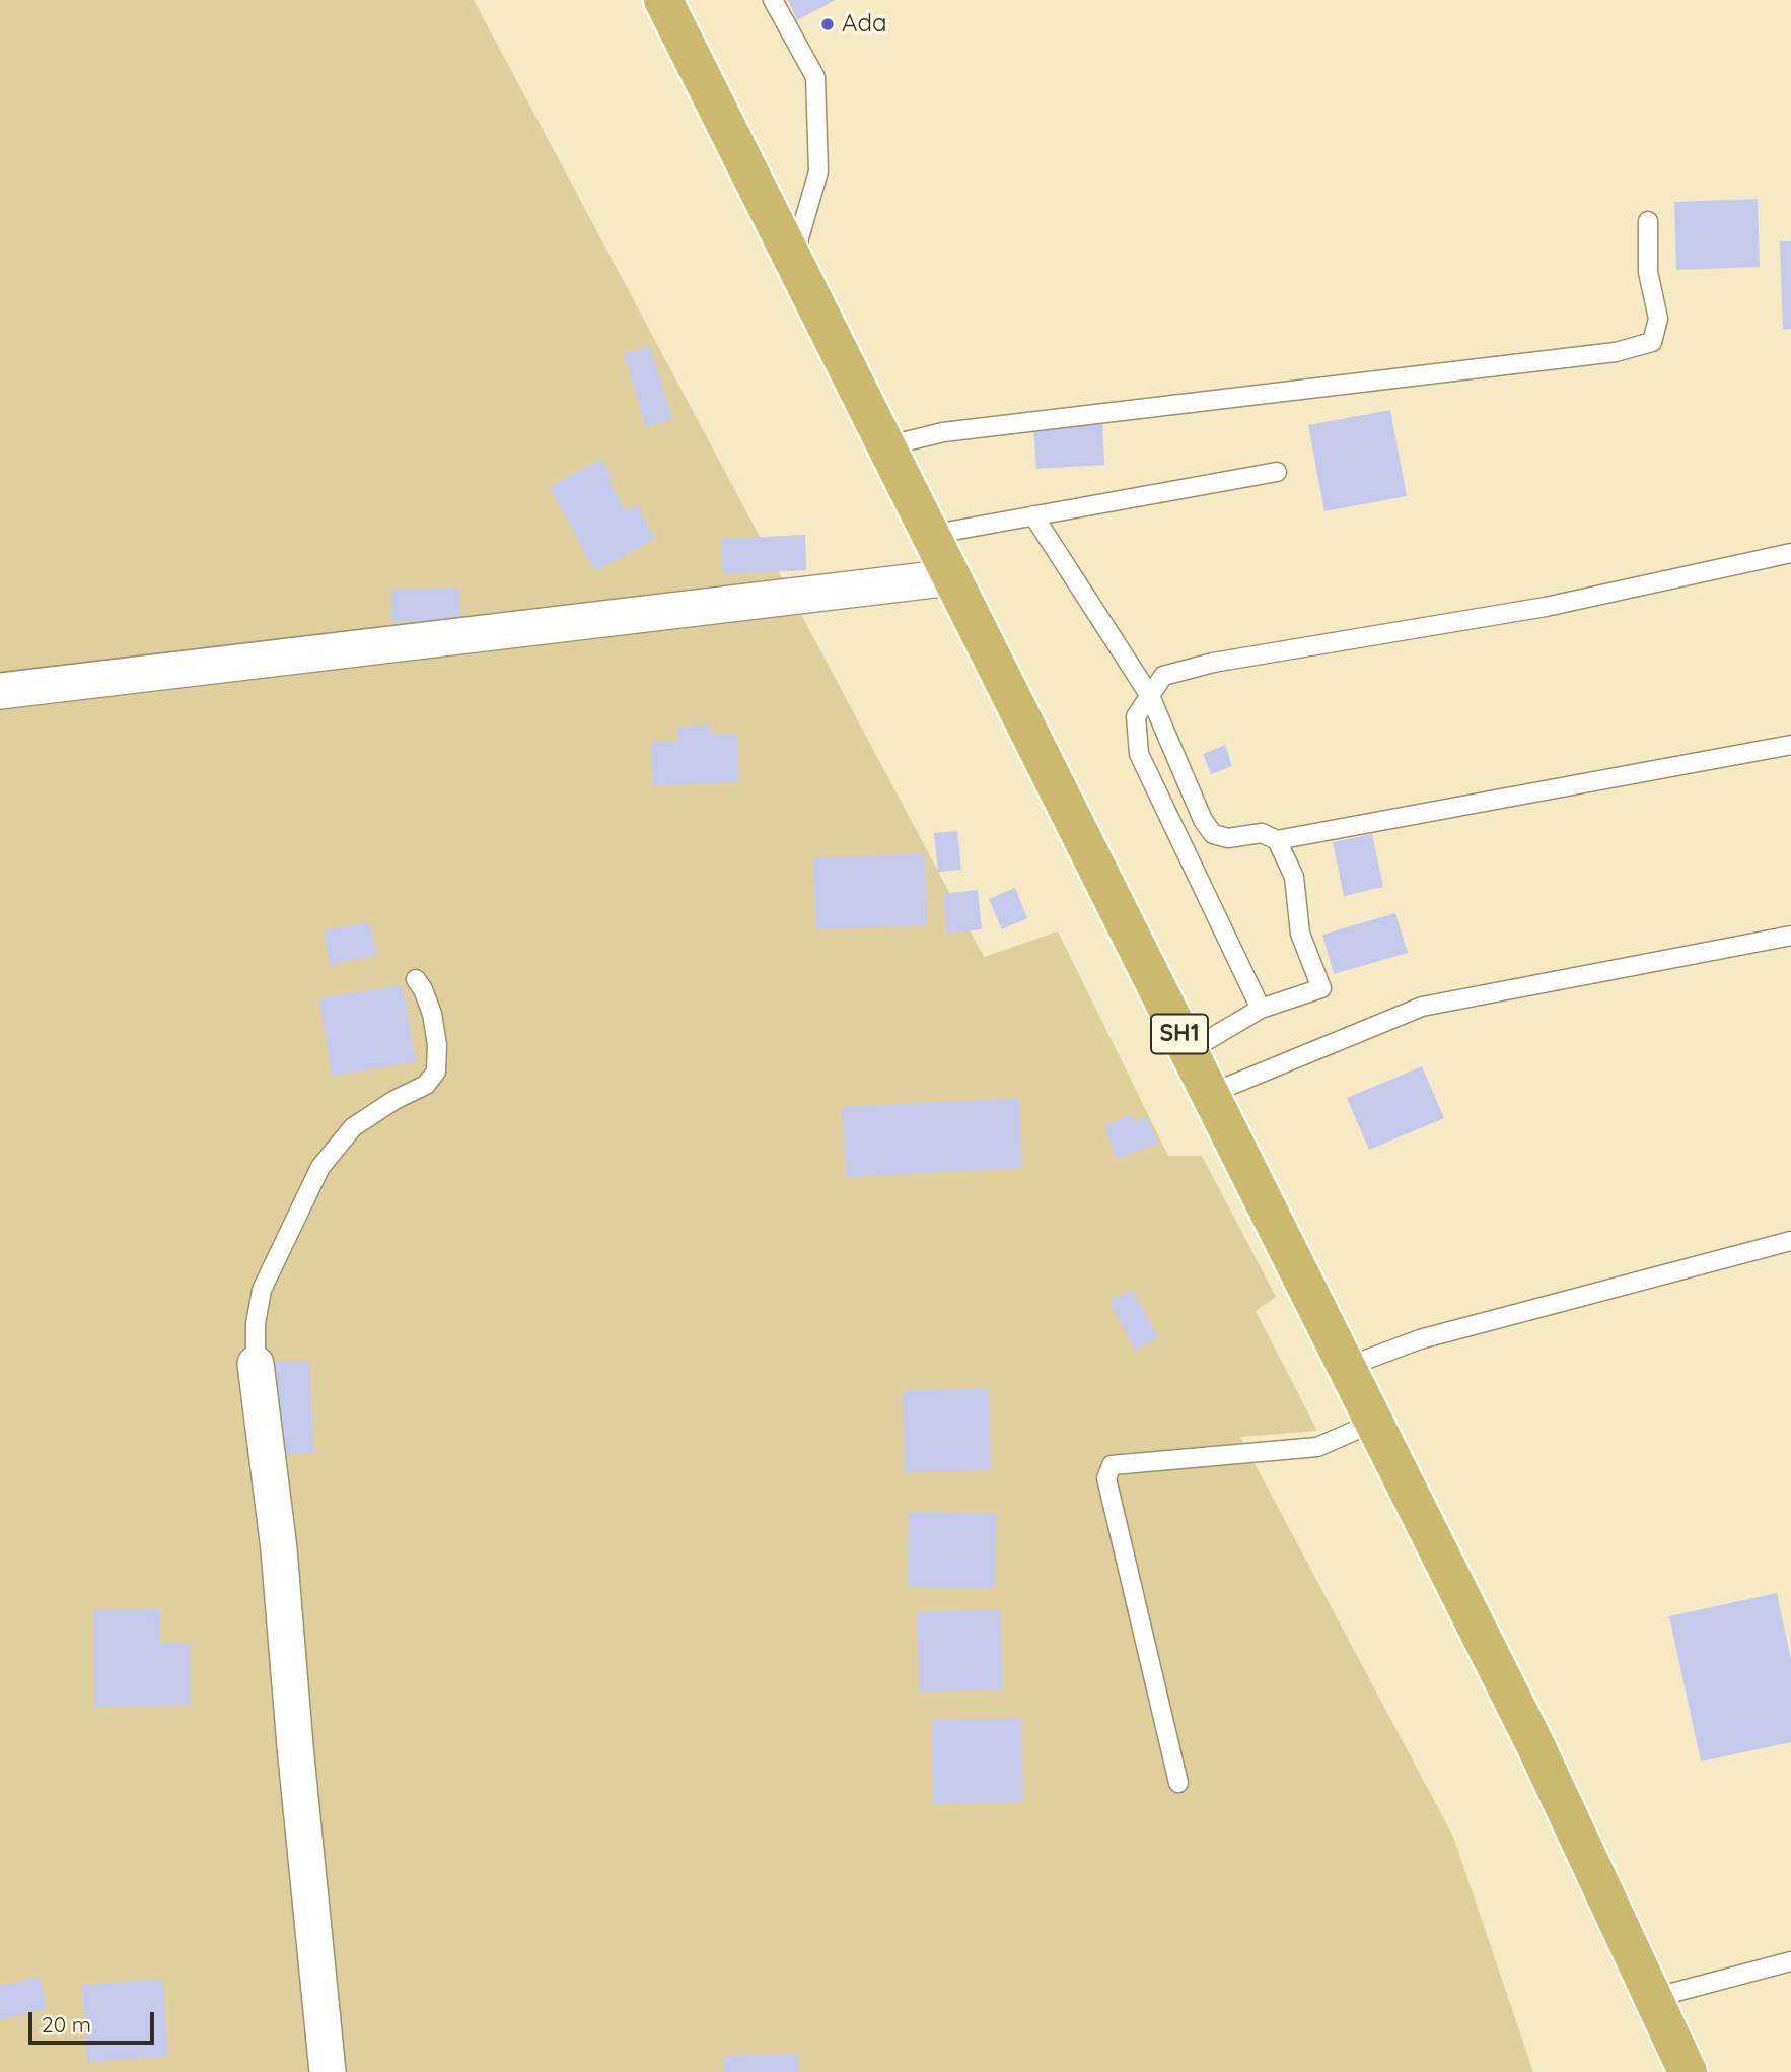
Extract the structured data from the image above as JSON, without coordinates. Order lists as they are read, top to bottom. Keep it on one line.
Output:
{"streets":{"main road":["SH1"]},"places":["Ada"],"scale_bar":"20 m"}
